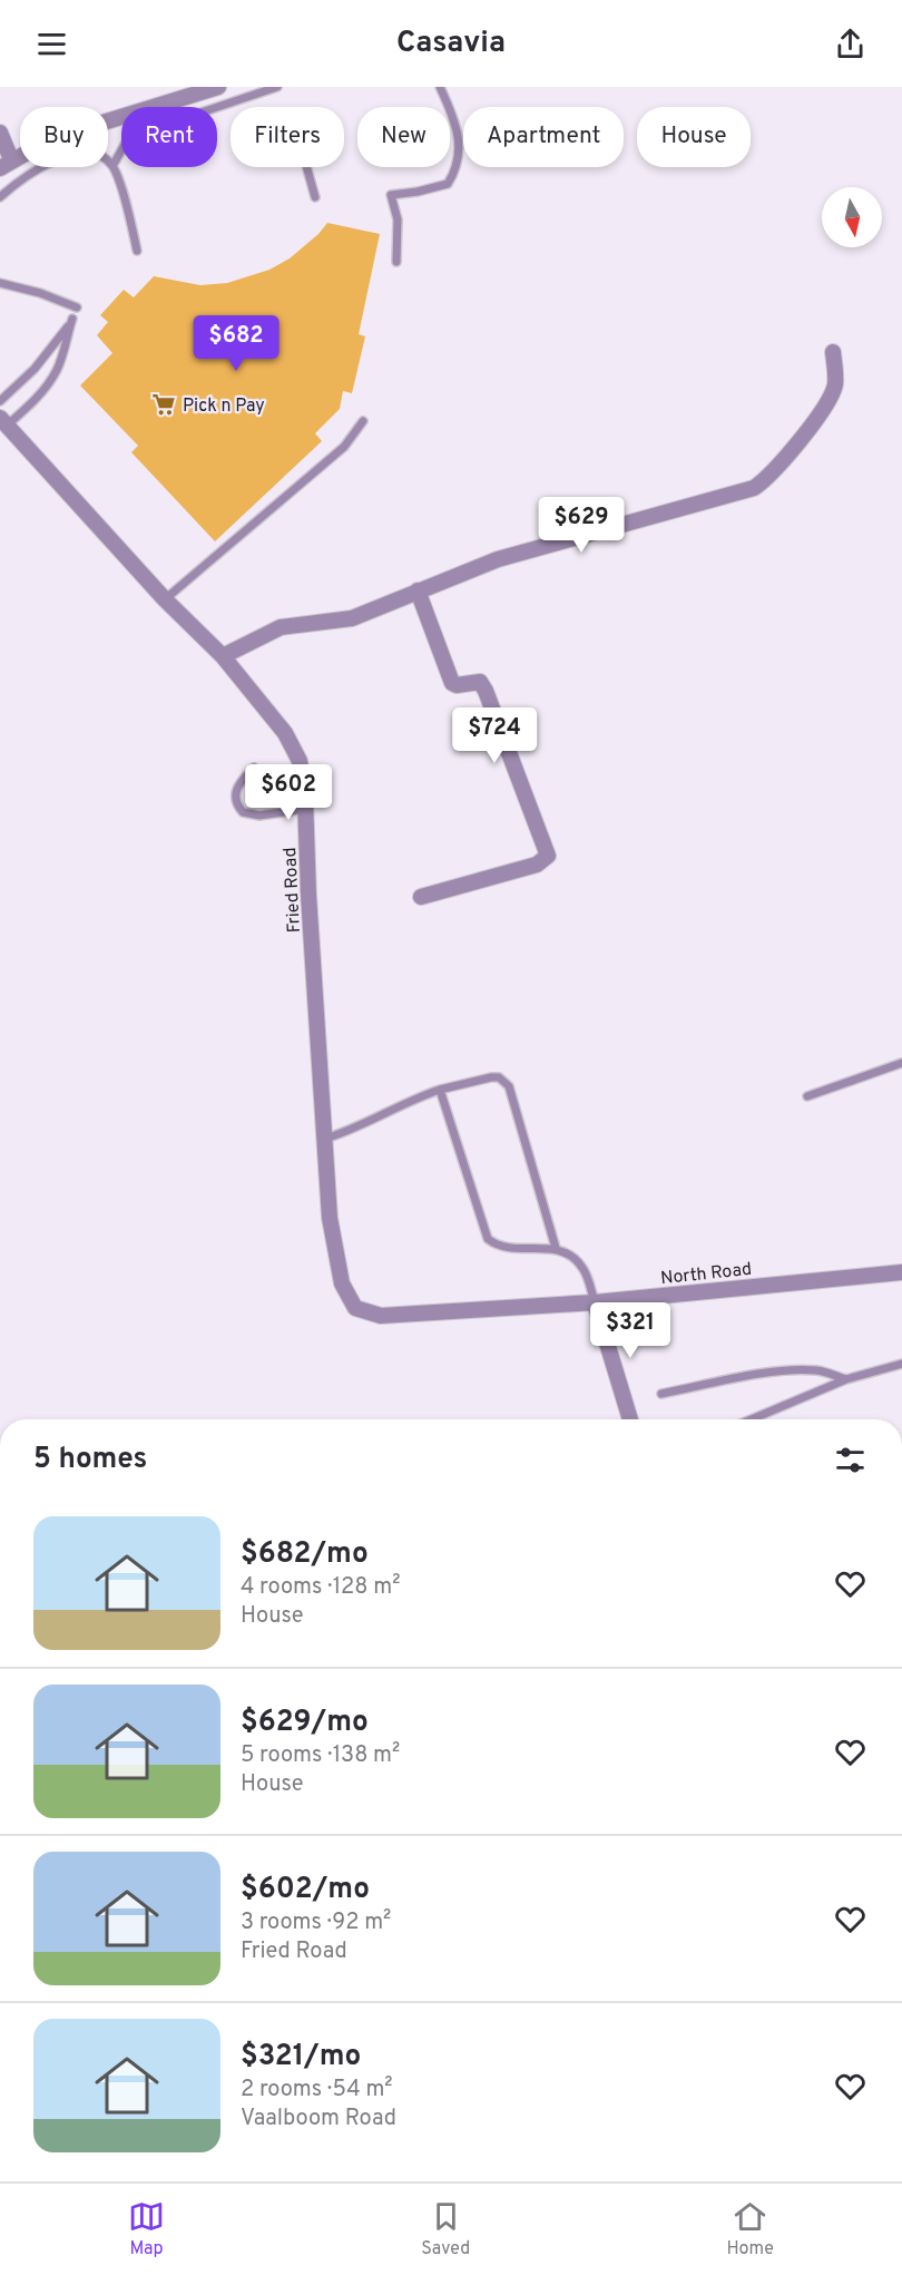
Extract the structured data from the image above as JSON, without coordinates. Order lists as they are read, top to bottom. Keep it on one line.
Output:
{"streets":{"street":["Fried Road","North Road"]},"crossings":[["Fried Road","North Road"]],"places":{"supermarket":["Pick n Pay"]},"north":"bottom","page":{"header":"Casavia","chip":["Buy","Rent","Filters","New","Apartment","House"],"price":["$682","$629","$724","$602","$321"],"heading":"5 homes","list":[{"name":"$682/mo","note":"4 rooms · 128 m² · House"},{"name":"$629/mo","note":"5 rooms · 138 m² · House"},{"name":"$602/mo","note":"3 rooms · 92 m² · Fried Road"},{"name":"$321/mo","note":"2 rooms · 54 m² · Vaalboom Road"}],"tabs":["Map","Saved","Home"]}}
